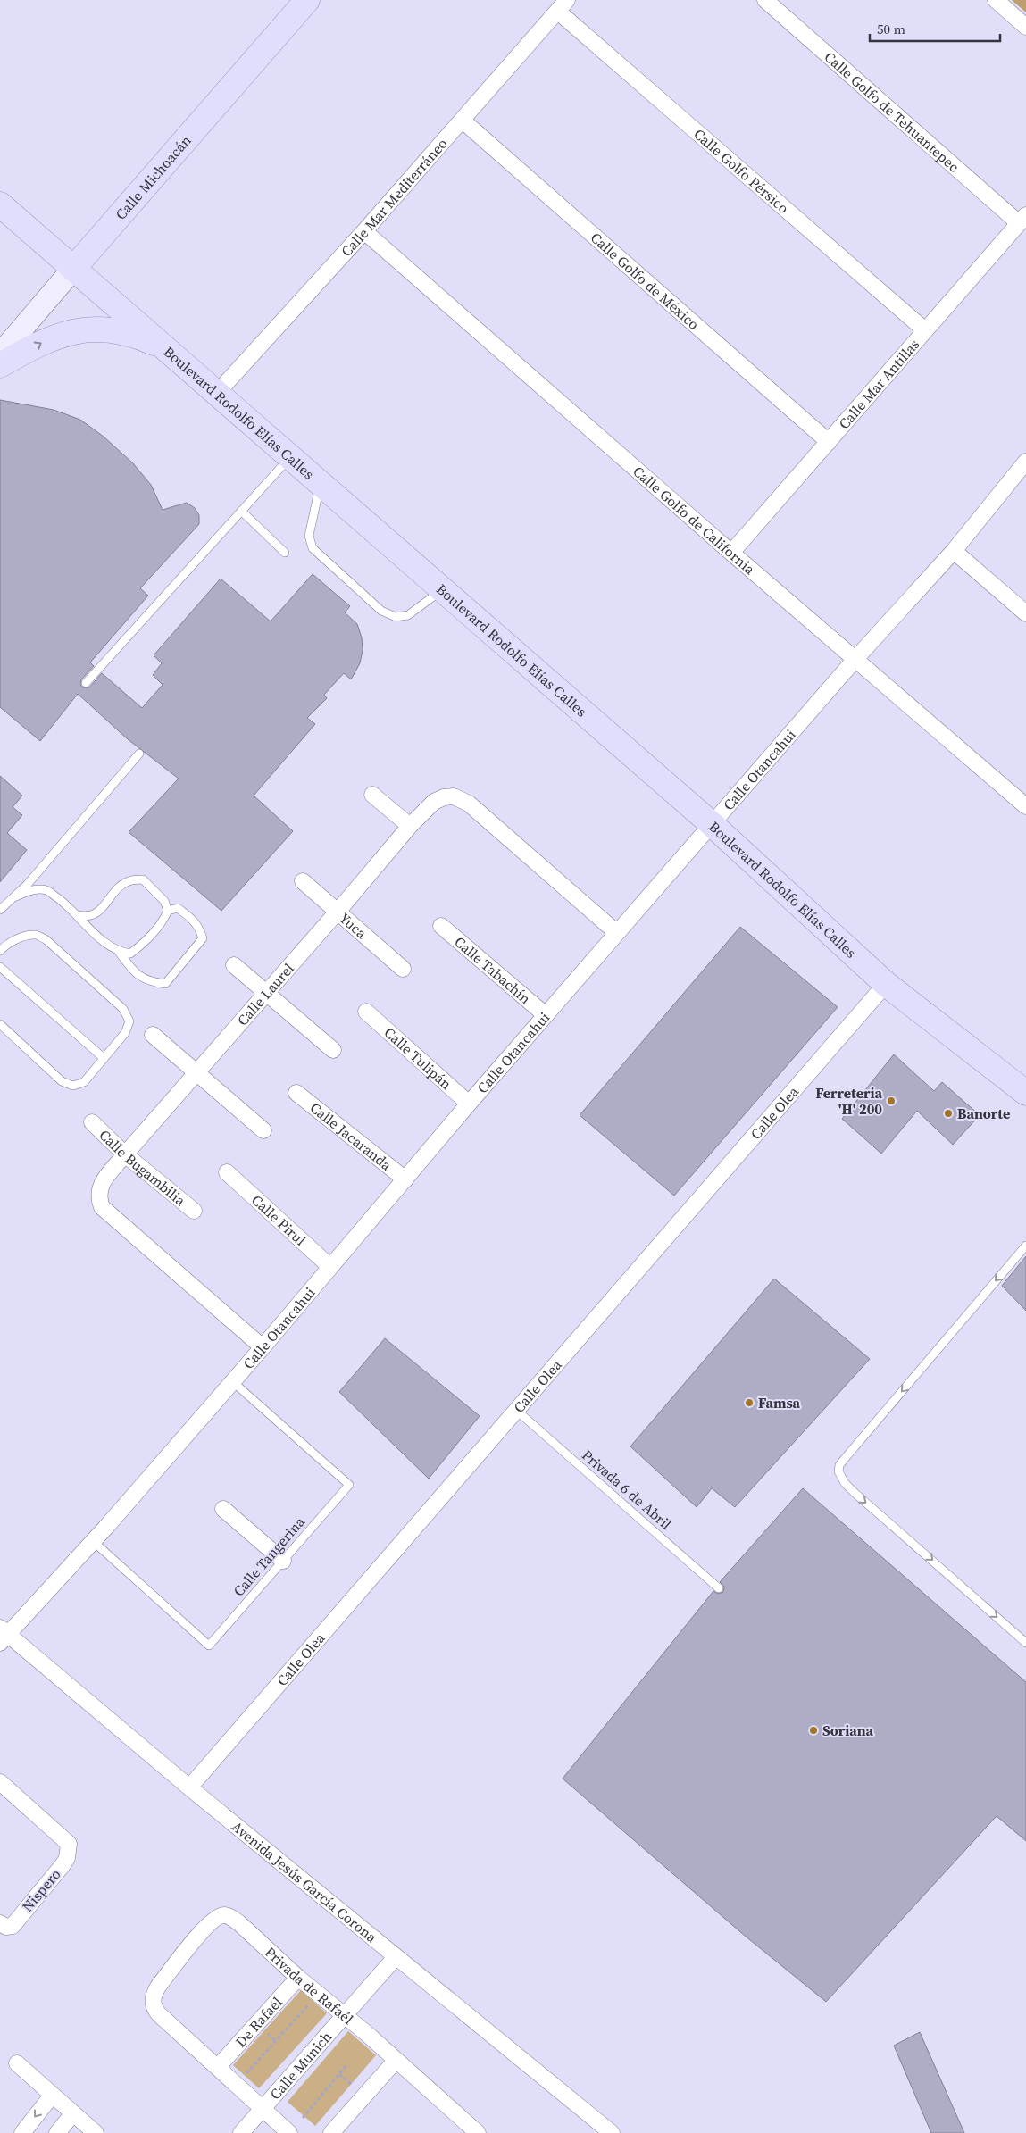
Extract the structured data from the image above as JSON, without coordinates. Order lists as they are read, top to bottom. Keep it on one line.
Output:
{"streets":{"main road":["Calle Michoacán","Boulevard Rodolfo Elías Calles"],"street":["Calle Golfo de Tehuantepec","Calle Golfo Pérsico","Calle Mar Mediterráneo","Calle Golfo de México","Calle Mar Antillas","Calle Golfo de California","Calle Otancahui","Yuca","Calle Tabachín","Calle Laurel","Calle Tulipán","Calle Olea","Calle Jacaranda","Calle Bugambilia","Calle Pirul","Avenida Jesús García Corona","Nispero","Privada de Rafaél","De Rafaél","Calle Múnich"],"lane":["Privada 6 de Abril","Calle Tangerina"]},"crossings":[["Calle Golfo de Tehuantepec","Calle Mar Antillas"],["Calle Golfo Pérsico","Calle Mar Mediterráneo"],["Calle Golfo Pérsico","Calle Mar Antillas"],["Calle Michoacán","Boulevard Rodolfo Elías Calles"],["Calle Mar Mediterráneo","Calle Golfo de México"],["Calle Mar Mediterráneo","Boulevard Rodolfo Elías Calles"],["Calle Mar Mediterráneo","Calle Golfo de California"],["Calle Golfo de México","Calle Mar Antillas"],["Calle Mar Antillas","Calle Golfo de California"],["Boulevard Rodolfo Elías Calles","Calle Otancahui"],["Boulevard Rodolfo Elías Calles","Calle Olea"],["Calle Golfo de California","Calle Otancahui"],["Calle Otancahui","Calle Tabachín"],["Calle Otancahui","Calle Laurel"],["Calle Otancahui","Calle Tulipán"],["Calle Otancahui","Calle Jacaranda"],["Calle Otancahui","Calle Pirul"],["Calle Otancahui","Calle Tangerina"],["Calle Otancahui","Avenida Jesús García Corona"],["Yuca","Calle Laurel"],["Calle Laurel","Calle Bugambilia"],["Calle Olea","Privada 6 de Abril"],["Calle Olea","Avenida Jesús García Corona"],["Avenida Jesús García Corona","Calle Múnich"],["Privada de Rafaél","De Rafaél"],["Privada de Rafaél","Calle Múnich"]],"places":["Ferreteria 'H' 200","Banorte","Famsa","Soriana"],"scale_bar":"50 m"}
